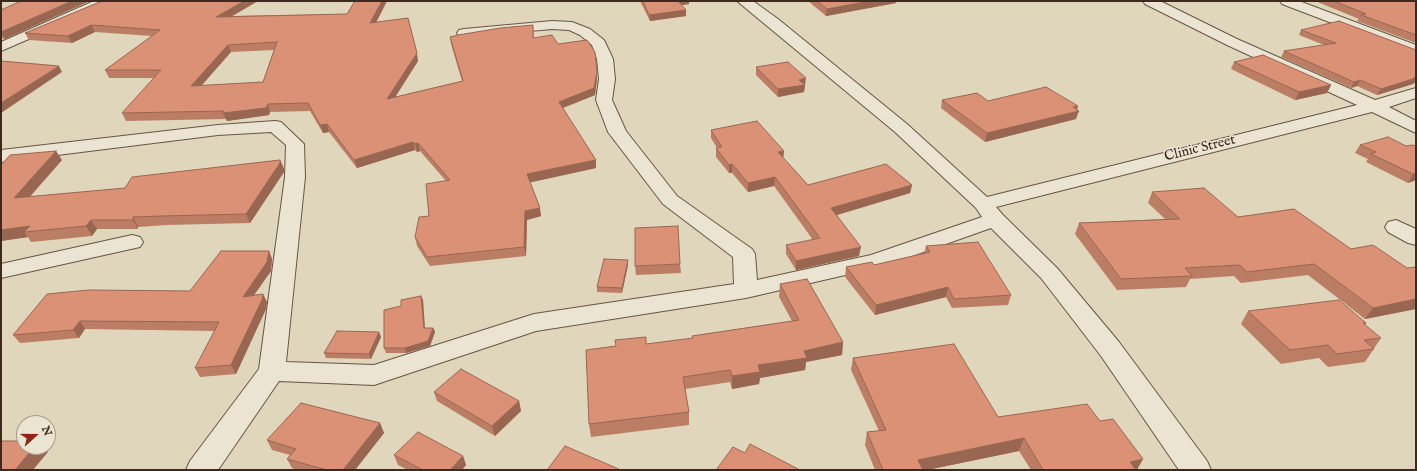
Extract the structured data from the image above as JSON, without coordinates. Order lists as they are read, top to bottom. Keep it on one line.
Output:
{"streets":{"street":["Clinic Street"]},"north":"right"}
